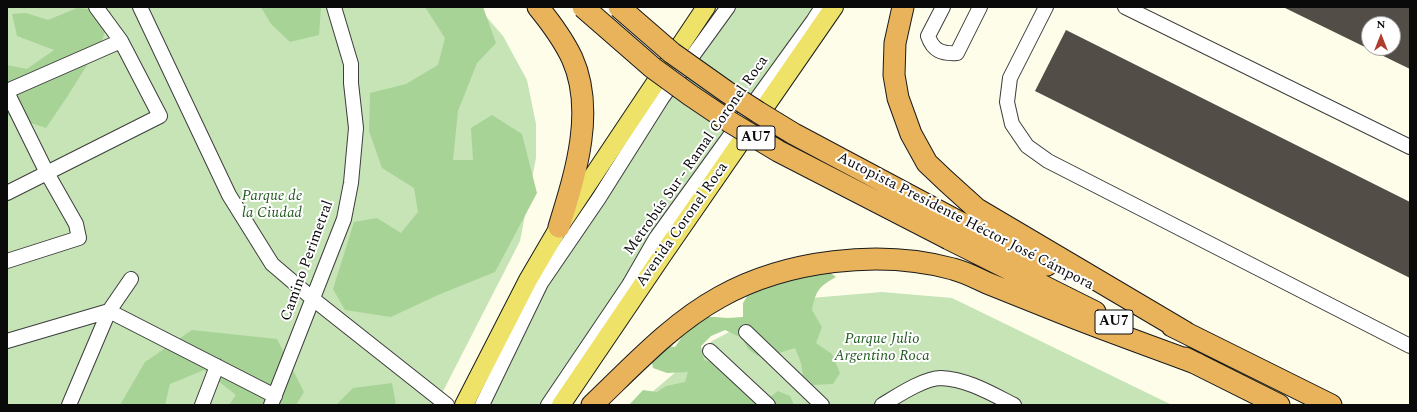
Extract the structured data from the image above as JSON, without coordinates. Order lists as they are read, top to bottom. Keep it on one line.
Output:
{"streets":{"highway":["AU7","Autopista Presidente Héctor José Cámpora"],"main road":["Avenida Coronel Roca"],"street":["Metrobús Sur - Ramal Coronel Roca","Camino Perimetral"]},"parks":["Parque de la Ciudad","Parque Julio Argentino Roca"],"north":"top"}
